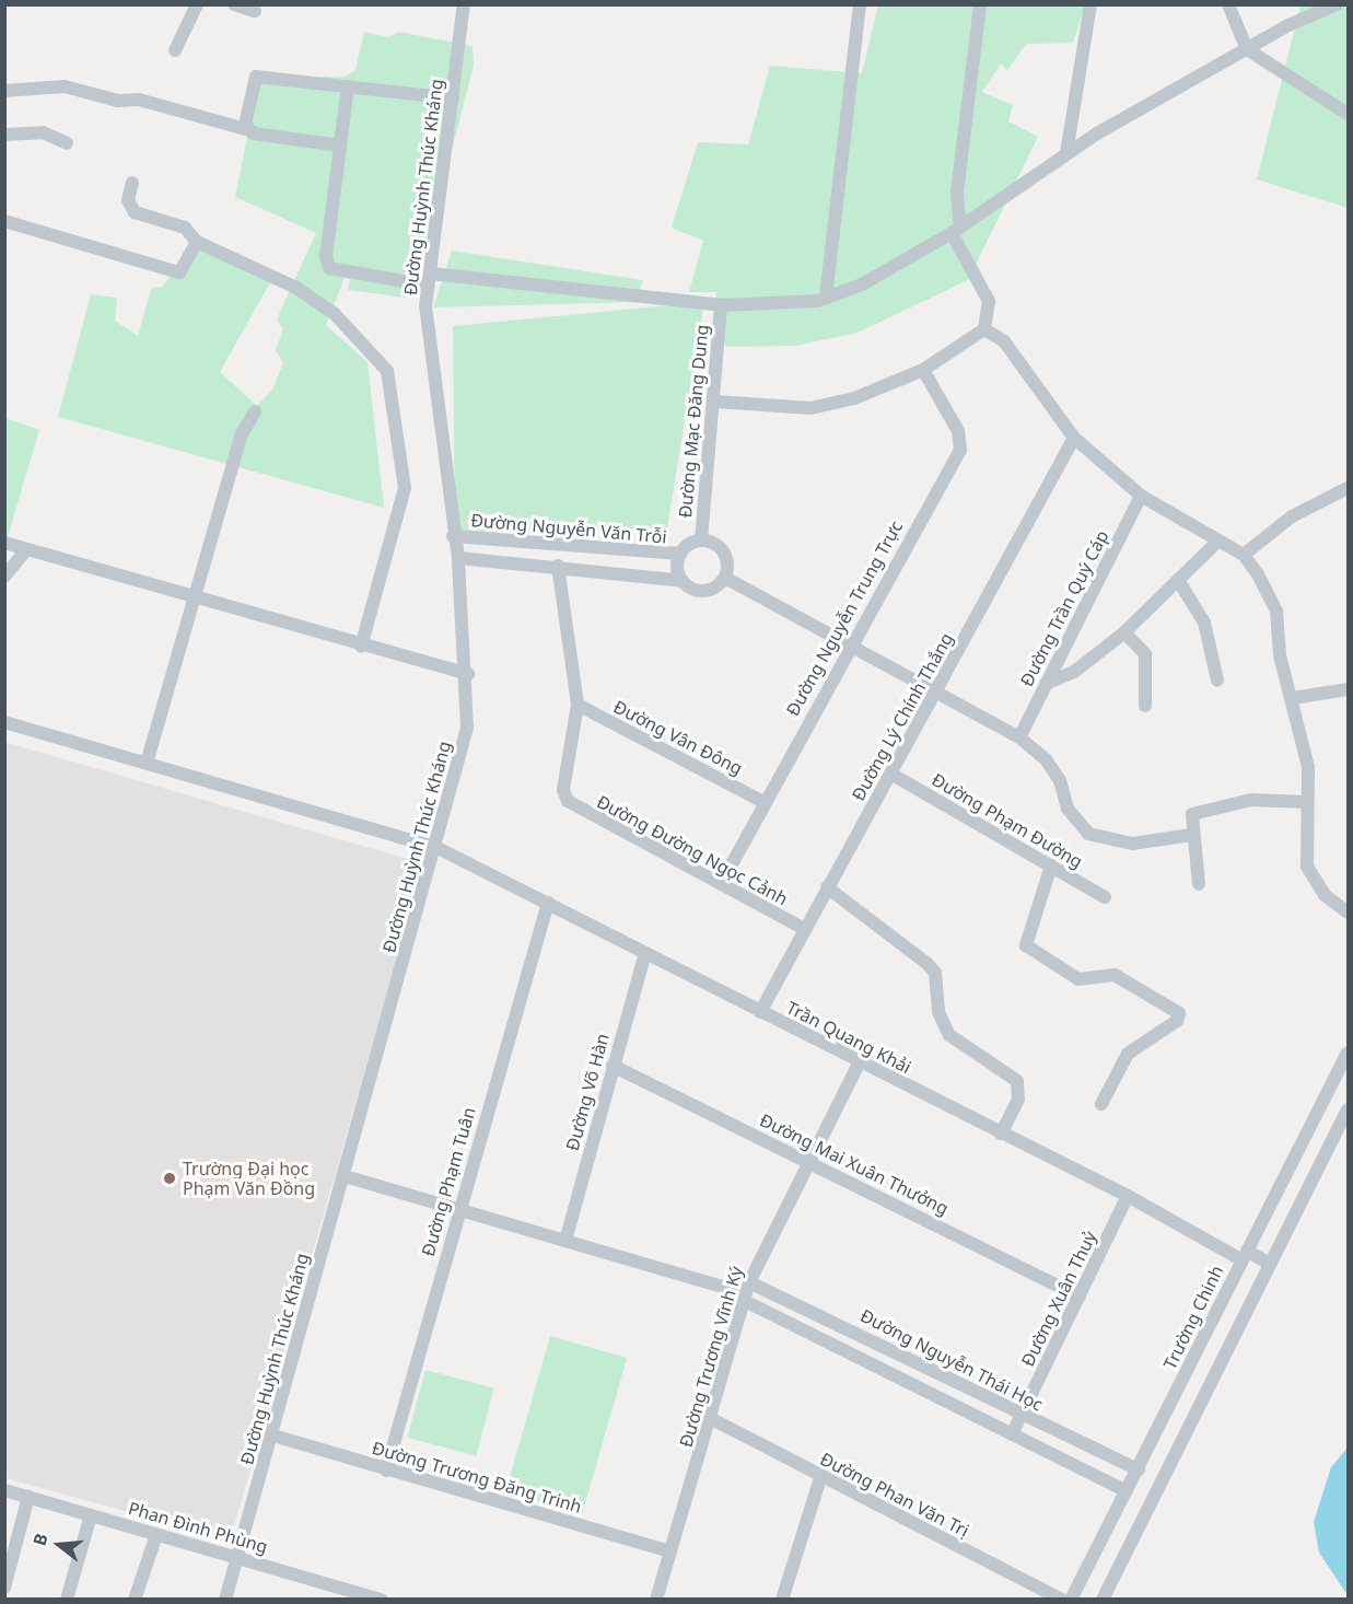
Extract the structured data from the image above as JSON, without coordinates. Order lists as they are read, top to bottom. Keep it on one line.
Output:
{"streets":{"street":["Đường Huỳnh Thúc Kháng","Đường Mạc Đăng Dung","Đường Nguyễn Văn Trỗi","Đường Trần Quý Cáp","Đường Nguyễn Trung Trực","Đường Lý Chính Thắng","Đường Vân Đông","Đường Phạm Đường","Đường Đường Ngọc Cảnh","Trần Quang Khải","Đường Võ Hàn","Đường Mai Xuân Thưởng","Đường Phạm Tuân","Đường Xuân Thuỷ","Trường Chinh","Đường Trương Vĩnh Ký","Đường Nguyễn Thái Học","Đường Trương Đăng Trinh","Đường Phan Văn Trị","Phan Đình Phùng"]},"crossings":[["Đường Huỳnh Thúc Kháng","Đường Nguyễn Văn Trỗi"],["Đường Huỳnh Thúc Kháng","Trần Quang Khải"],["Đường Huỳnh Thúc Kháng","Đường Nguyễn Thái Học"],["Đường Huỳnh Thúc Kháng","Đường Trương Đăng Trinh"],["Đường Huỳnh Thúc Kháng","Phan Đình Phùng"],["Đường Mạc Đăng Dung","Đường Nguyễn Văn Trỗi"],["Đường Nguyễn Văn Trỗi","Đường Đường Ngọc Cảnh"],["Đường Nguyễn Trung Trực","Đường Vân Đông"],["Đường Nguyễn Trung Trực","Đường Đường Ngọc Cảnh"],["Đường Lý Chính Thắng","Đường Phạm Đường"],["Đường Lý Chính Thắng","Đường Đường Ngọc Cảnh"],["Đường Lý Chính Thắng","Trần Quang Khải"],["Đường Vân Đông","Đường Đường Ngọc Cảnh"],["Trần Quang Khải","Đường Võ Hàn"],["Trần Quang Khải","Đường Phạm Tuân"],["Trần Quang Khải","Đường Xuân Thuỷ"],["Trần Quang Khải","Trường Chinh"],["Trần Quang Khải","Đường Trương Vĩnh Ký"],["Đường Võ Hàn","Đường Mai Xuân Thưởng"],["Đường Võ Hàn","Đường Nguyễn Thái Học"],["Đường Mai Xuân Thưởng","Đường Xuân Thuỷ"],["Đường Mai Xuân Thưởng","Đường Trương Vĩnh Ký"],["Đường Phạm Tuân","Đường Nguyễn Thái Học"],["Đường Phạm Tuân","Đường Trương Đăng Trinh"],["Đường Xuân Thuỷ","Đường Nguyễn Thái Học"],["Trường Chinh","Đường Nguyễn Thái Học"],["Đường Trương Vĩnh Ký","Đường Nguyễn Thái Học"],["Đường Trương Vĩnh Ký","Đường Trương Đăng Trinh"],["Đường Trương Vĩnh Ký","Đường Phan Văn Trị"]],"places":["Trường Đại học Phạm Văn Đồng"],"north":"left"}
